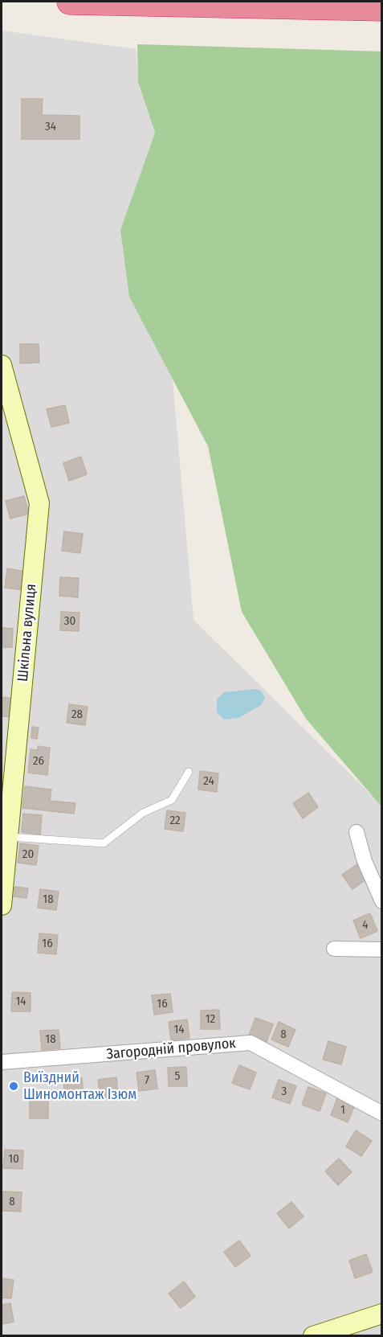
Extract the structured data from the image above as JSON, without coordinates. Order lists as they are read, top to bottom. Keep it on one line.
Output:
{"streets":{"street":["Шкільна вулиця","Загородній провулок"]},"places":["Виїздний Шиномонтаж Ізюм"],"house_numbers":["34","30","28","26","24","22","20","18","4","16","14","16","12","14","8","18","5","7","3","1","10","8"]}
